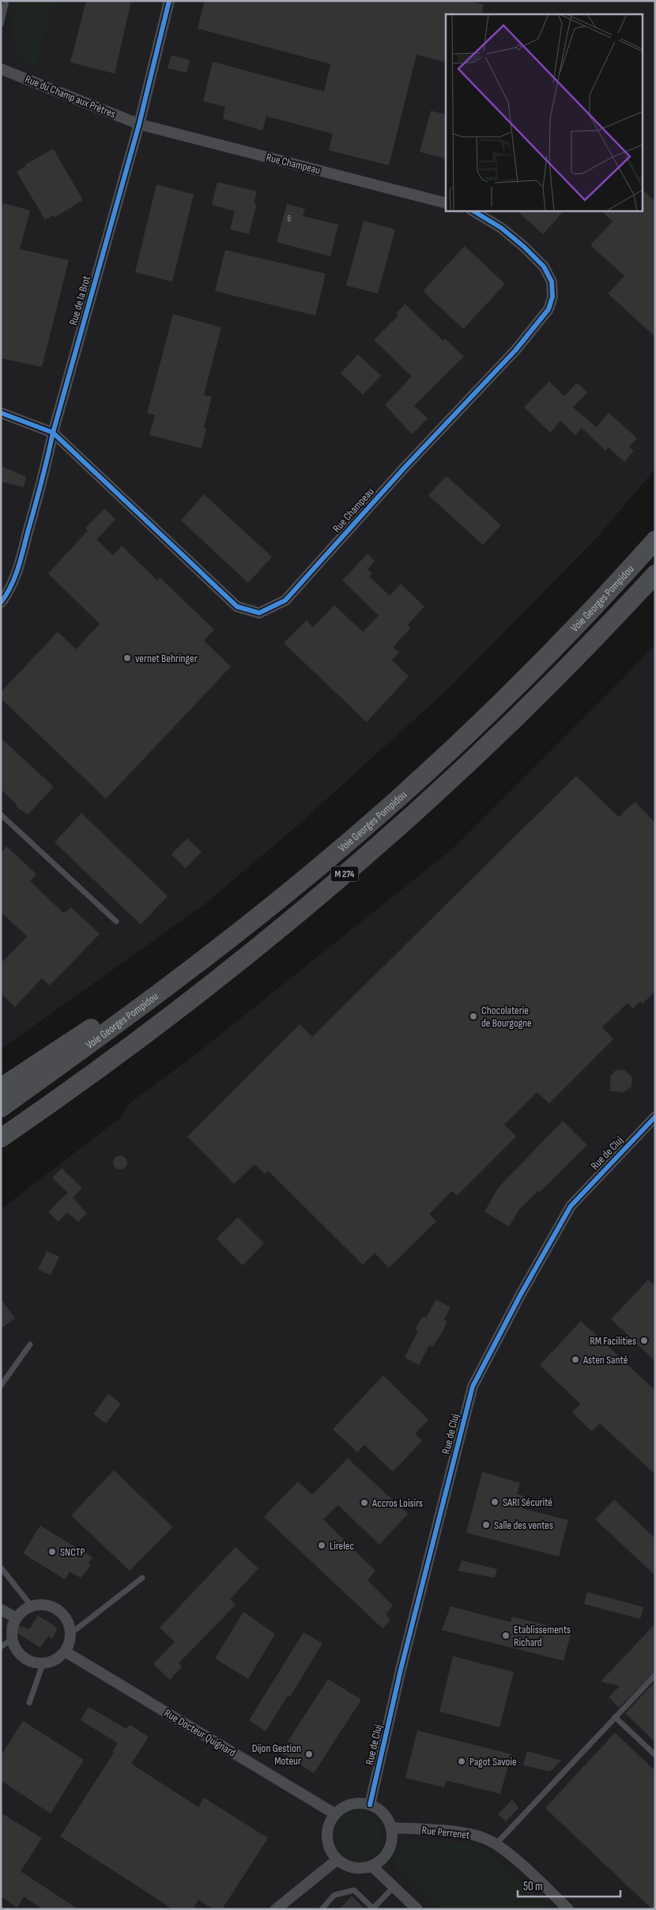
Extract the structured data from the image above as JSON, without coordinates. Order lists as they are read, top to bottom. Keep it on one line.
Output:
{"streets":{"highway":["Voie Georges Pompidou","M 274"],"street":["Rue du Champ aux Prêtres","Rue Champeau","Rue de la Brot","Rue de Cluj","Rue Docteur Quignard","Rue Perrenet"]},"crossings":[["Rue du Champ aux Prêtres","Rue Champeau"],["Rue du Champ aux Prêtres","Rue de la Brot"],["Rue Champeau","Rue de la Brot"],["Rue de Cluj","Rue Docteur Quignard"],["Rue de Cluj","Rue Perrenet"],["Rue Docteur Quignard","Rue Perrenet"]],"places":["vernet Behringer","Chocolaterie de Bourgogne","RM Facilities","Asten Santé","SARI Sécurité","Accros Loisirs","Salle des ventes","Lirelec","SNCTP","Etablissements Richard","Dijon Gestion Moteur","Pagot Savoie"],"house_numbers":["6"],"scale_bar":"50 m"}
